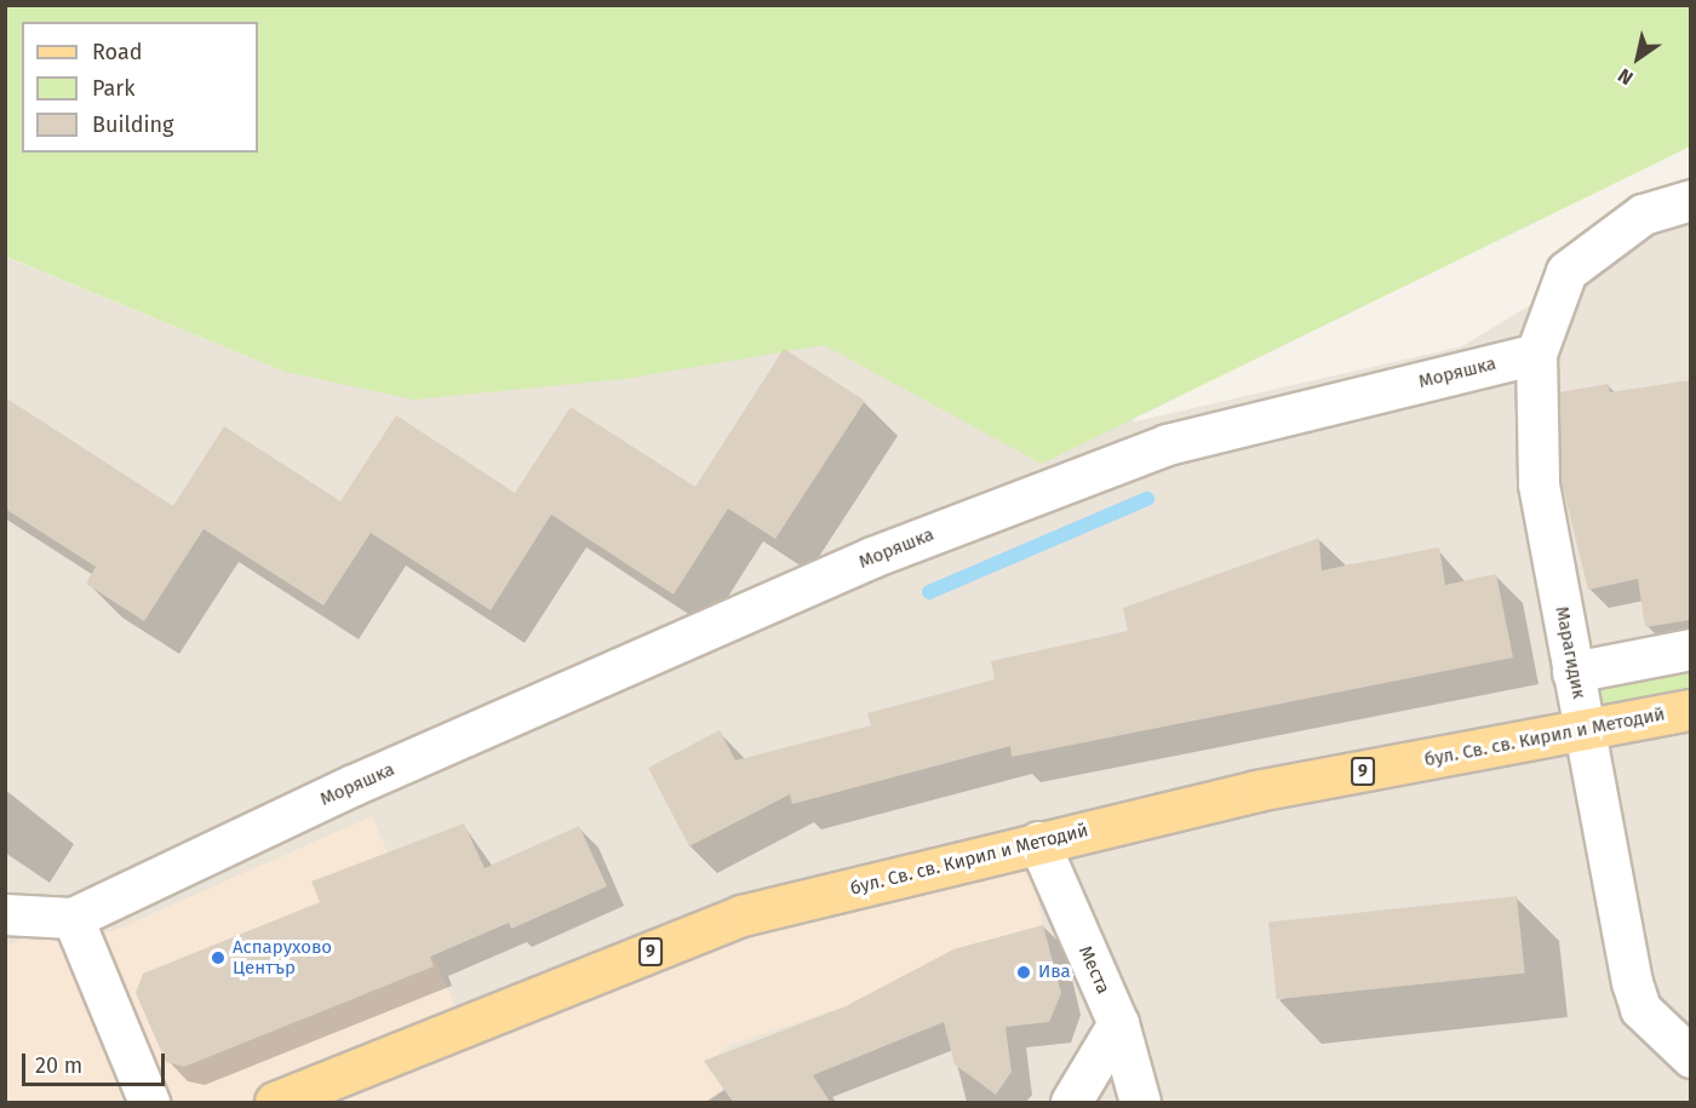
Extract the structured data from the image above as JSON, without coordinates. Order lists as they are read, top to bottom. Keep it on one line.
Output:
{"streets":{"main road":["бул. Св. св. Кирил и Методий","9"],"street":["Моряшка","Марагидик","Места"]},"crossings":[["Моряшка","Марагидик"],["Марагидик","бул. Св. св. Кирил и Методий"],["бул. Св. св. Кирил и Методий","Места"]],"places":["Аспарухово Център","Ива"],"legend":["Road","Park","Building"],"scale_bar":"20 m","north":"bottom left"}
